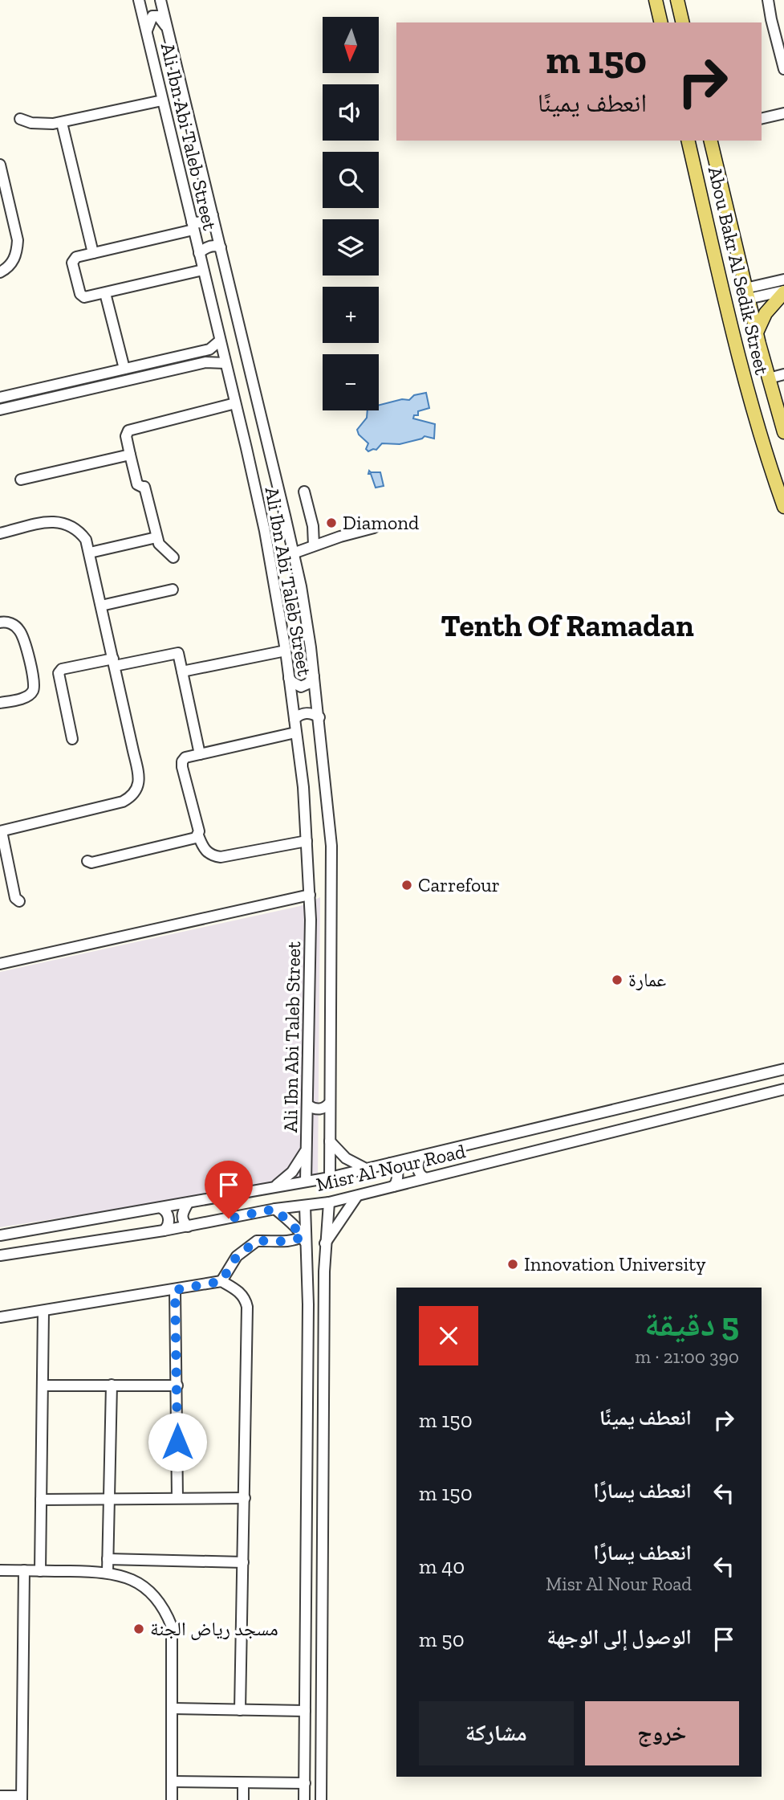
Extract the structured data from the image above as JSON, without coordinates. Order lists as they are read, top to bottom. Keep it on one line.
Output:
{"streets":{"main road":["Abou Bakr Al Sedik Street"],"street":["Ali Ibn Abi Taleb Street","Misr Al Nour Road"]},"crossings":[["Ali Ibn Abi Taleb Street","Misr Al Nour Road"]],"districts":["Tenth Of Ramadan"],"places":["Diamond","Carrefour","عمارة","Innovation University","مسجد رياض الجنة"],"north":"bottom","page":{"map_buttons":["+","−"],"turn":["150 m","انعطف يمينًا"],"heading":["5 دقيقة","390 m · 21:00"],"list":[{"name":"انعطف يمينًا","value":"150 m"},{"name":"انعطف يسارًا","value":"150 m"},{"name":"انعطف يسارًا","note":"Misr Al Nour Road","value":"40 m"},{"name":"الوصول إلى الوجهة","value":"50 m"}],"buttons":["خروج","مشاركة"]}}
